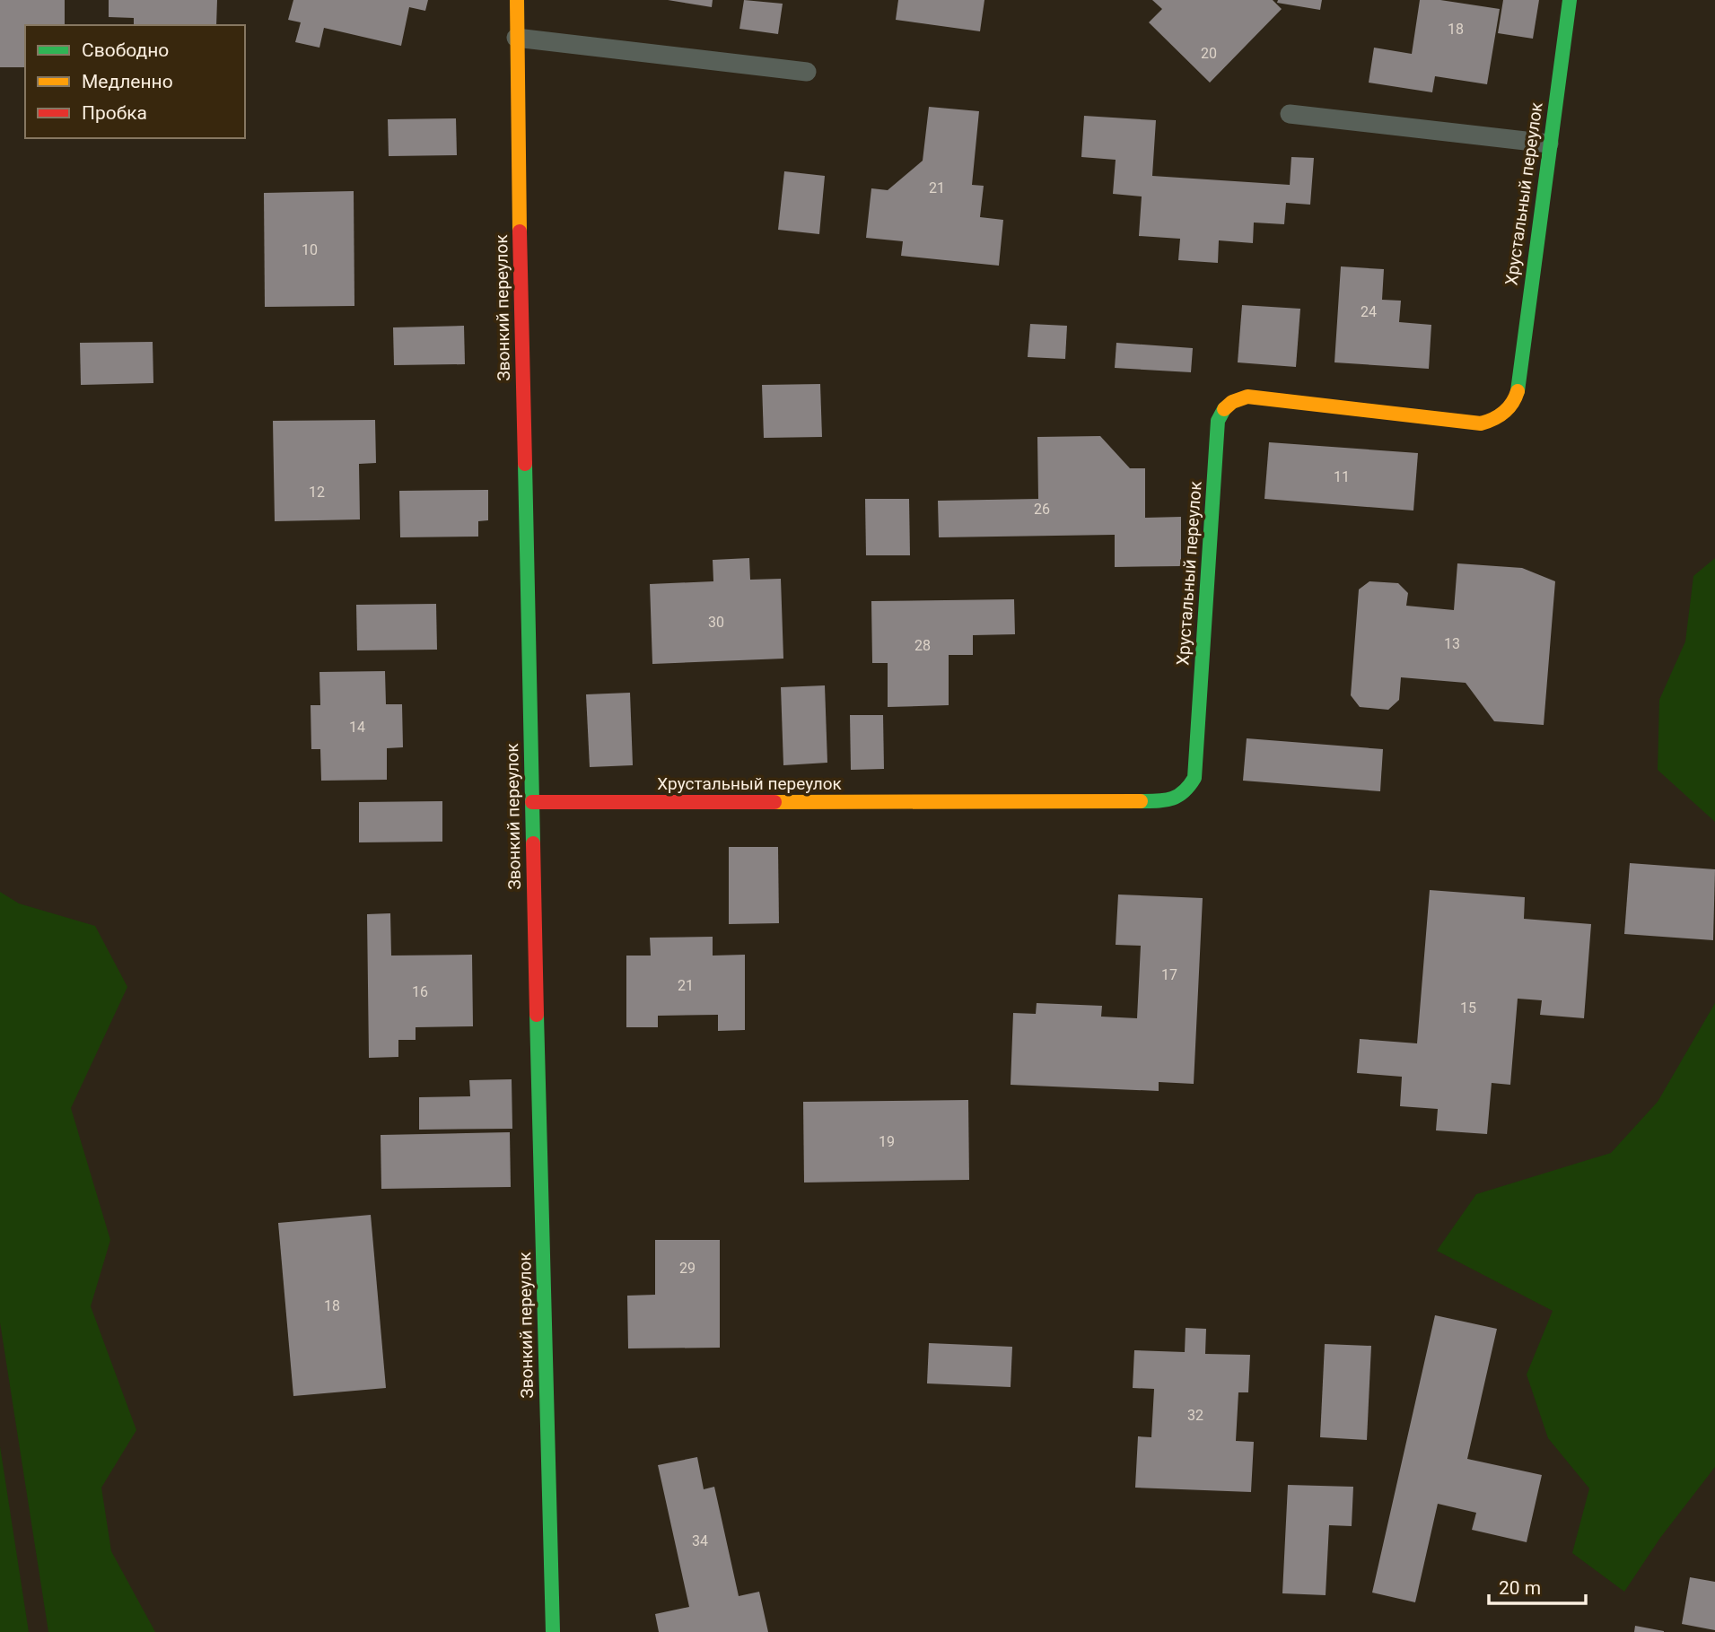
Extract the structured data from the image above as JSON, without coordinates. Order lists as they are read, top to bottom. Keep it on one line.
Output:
{"streets":{"street":["Хрустальный переулок","Звонкий переулок"]},"crossings":[["Хрустальный переулок","Звонкий переулок"]],"house_numbers":["18","20","21","10","24","11","12","26","30","13","28","14","17","21","16","15","19","29","18","32","34"],"legend":["Свободно","Медленно","Пробка"],"scale_bar":"20 m"}
